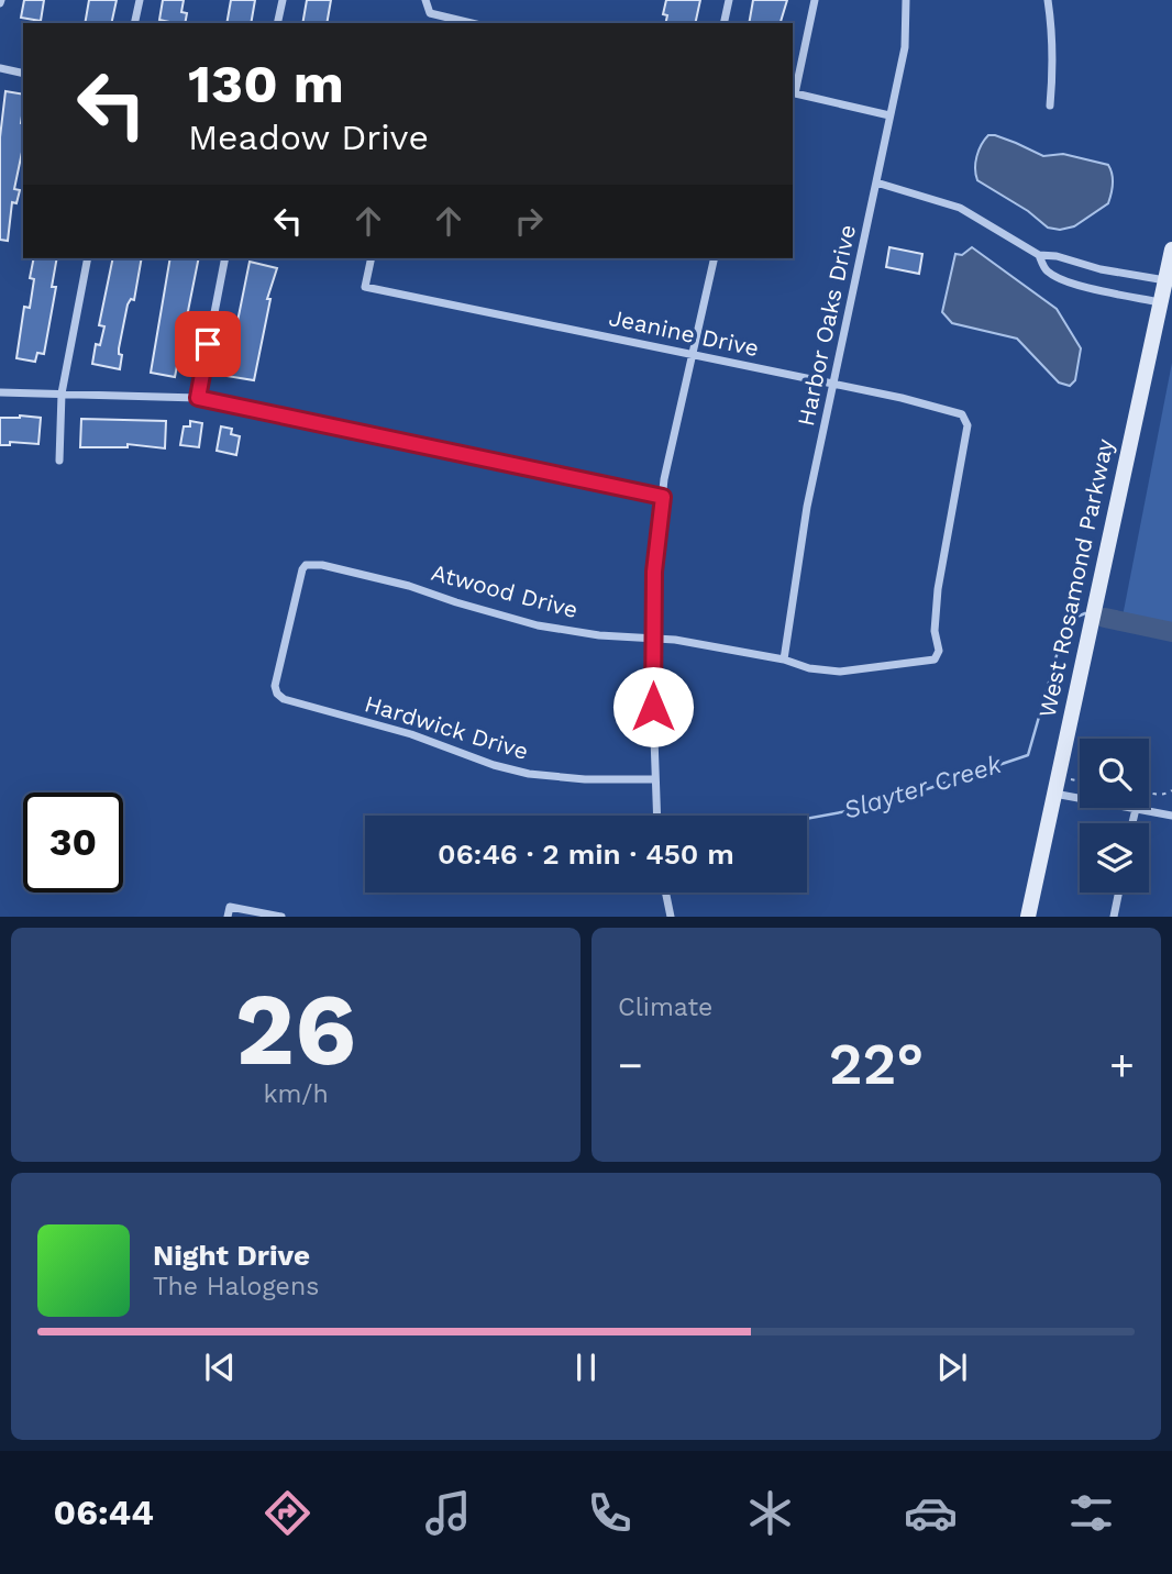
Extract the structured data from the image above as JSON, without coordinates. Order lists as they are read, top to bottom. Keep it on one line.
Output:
{"streets":{"street":["Harbor Oaks Drive","Jeanine Drive","West Rosamond Parkway","Atwood Drive","Hardwick Drive"]},"crossings":[["Harbor Oaks Drive","Jeanine Drive"],["Harbor Oaks Drive","Atwood Drive"],["Jeanine Drive","Atwood Drive"],["Atwood Drive","Hardwick Drive"]],"water":["Slayter Creek"],"page":{"turn":["130 m","Meadow Drive"],"limit":"30","trip":"06:46 · 2 min · 450 m","tile":[["26","km/h"],"Climate"],"heat":["−","22°","+"],"song":["Night Drive","The Halogens"],"tabs":"06:44"}}
